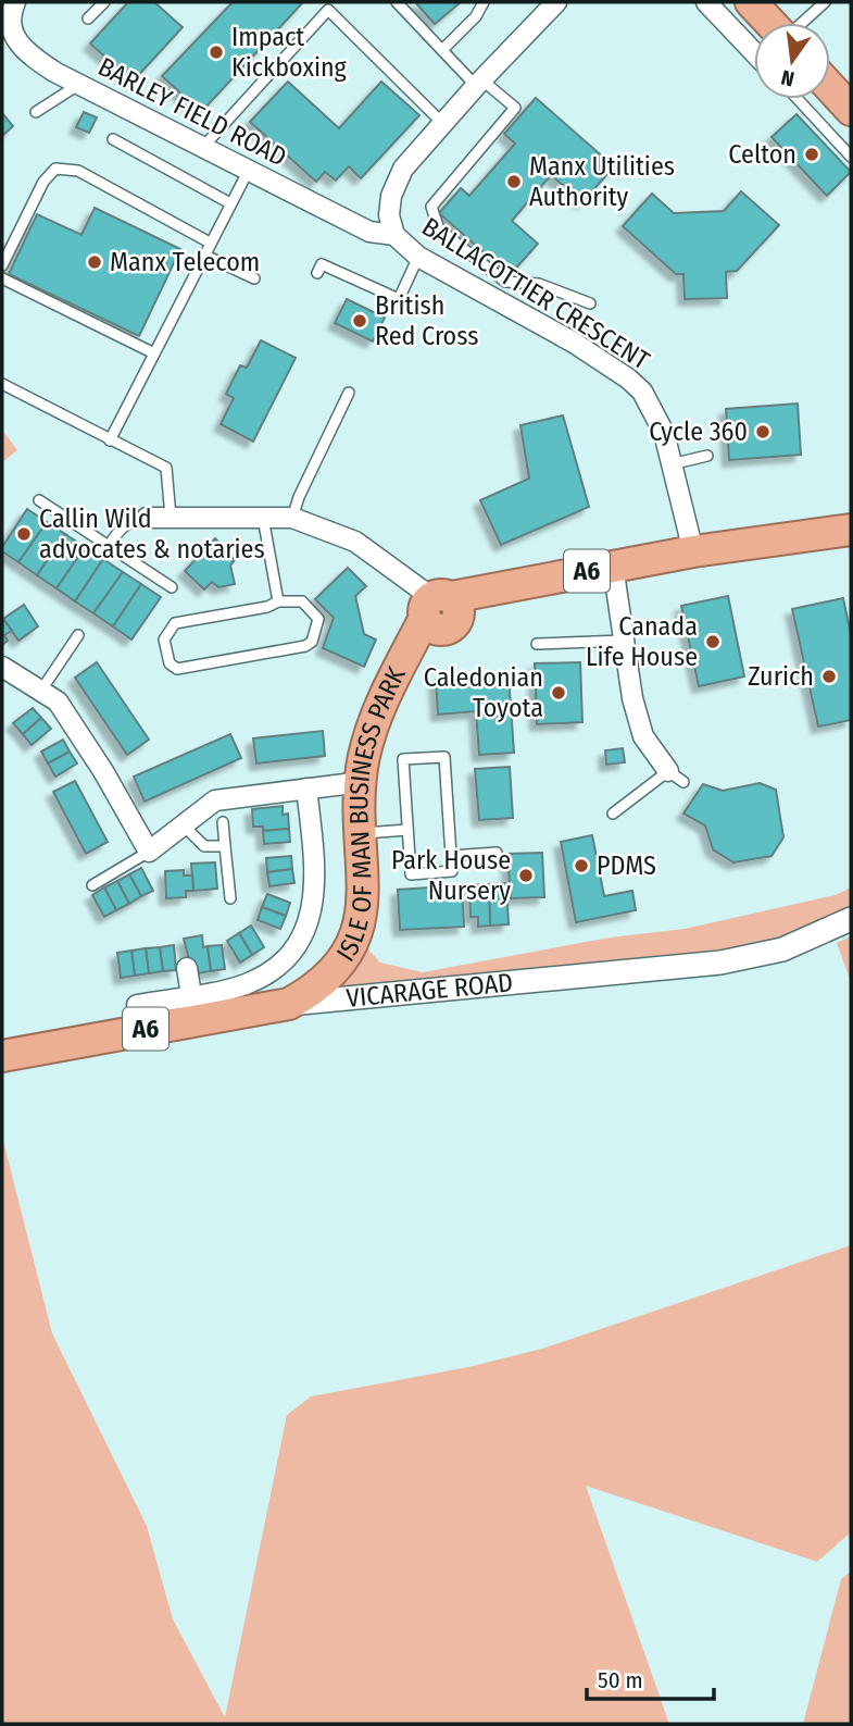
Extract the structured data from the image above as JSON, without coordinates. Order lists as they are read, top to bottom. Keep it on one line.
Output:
{"streets":{"highway":["A6","ISLE OF MAN BUSINESS PARK","VICARAGE ROAD"],"street":["BARLEY FIELD ROAD","BALLACOTTIER CRESCENT"]},"crossings":[["BARLEY FIELD ROAD","BALLACOTTIER CRESCENT"],["BALLACOTTIER CRESCENT","A6"],["A6","ISLE OF MAN BUSINESS PARK"],["ISLE OF MAN BUSINESS PARK","VICARAGE ROAD"]],"places":["Impact Kickboxing","Celton","Manx Utilities Authority","Manx Telecom","British Red Cross","Cycle 360","Callin Wild advocates & notaries","Canada Life House","Zurich","Caledonian Toyota","PDMS","Park House Nursery"],"scale_bar":"50 m","north":"bottom"}
